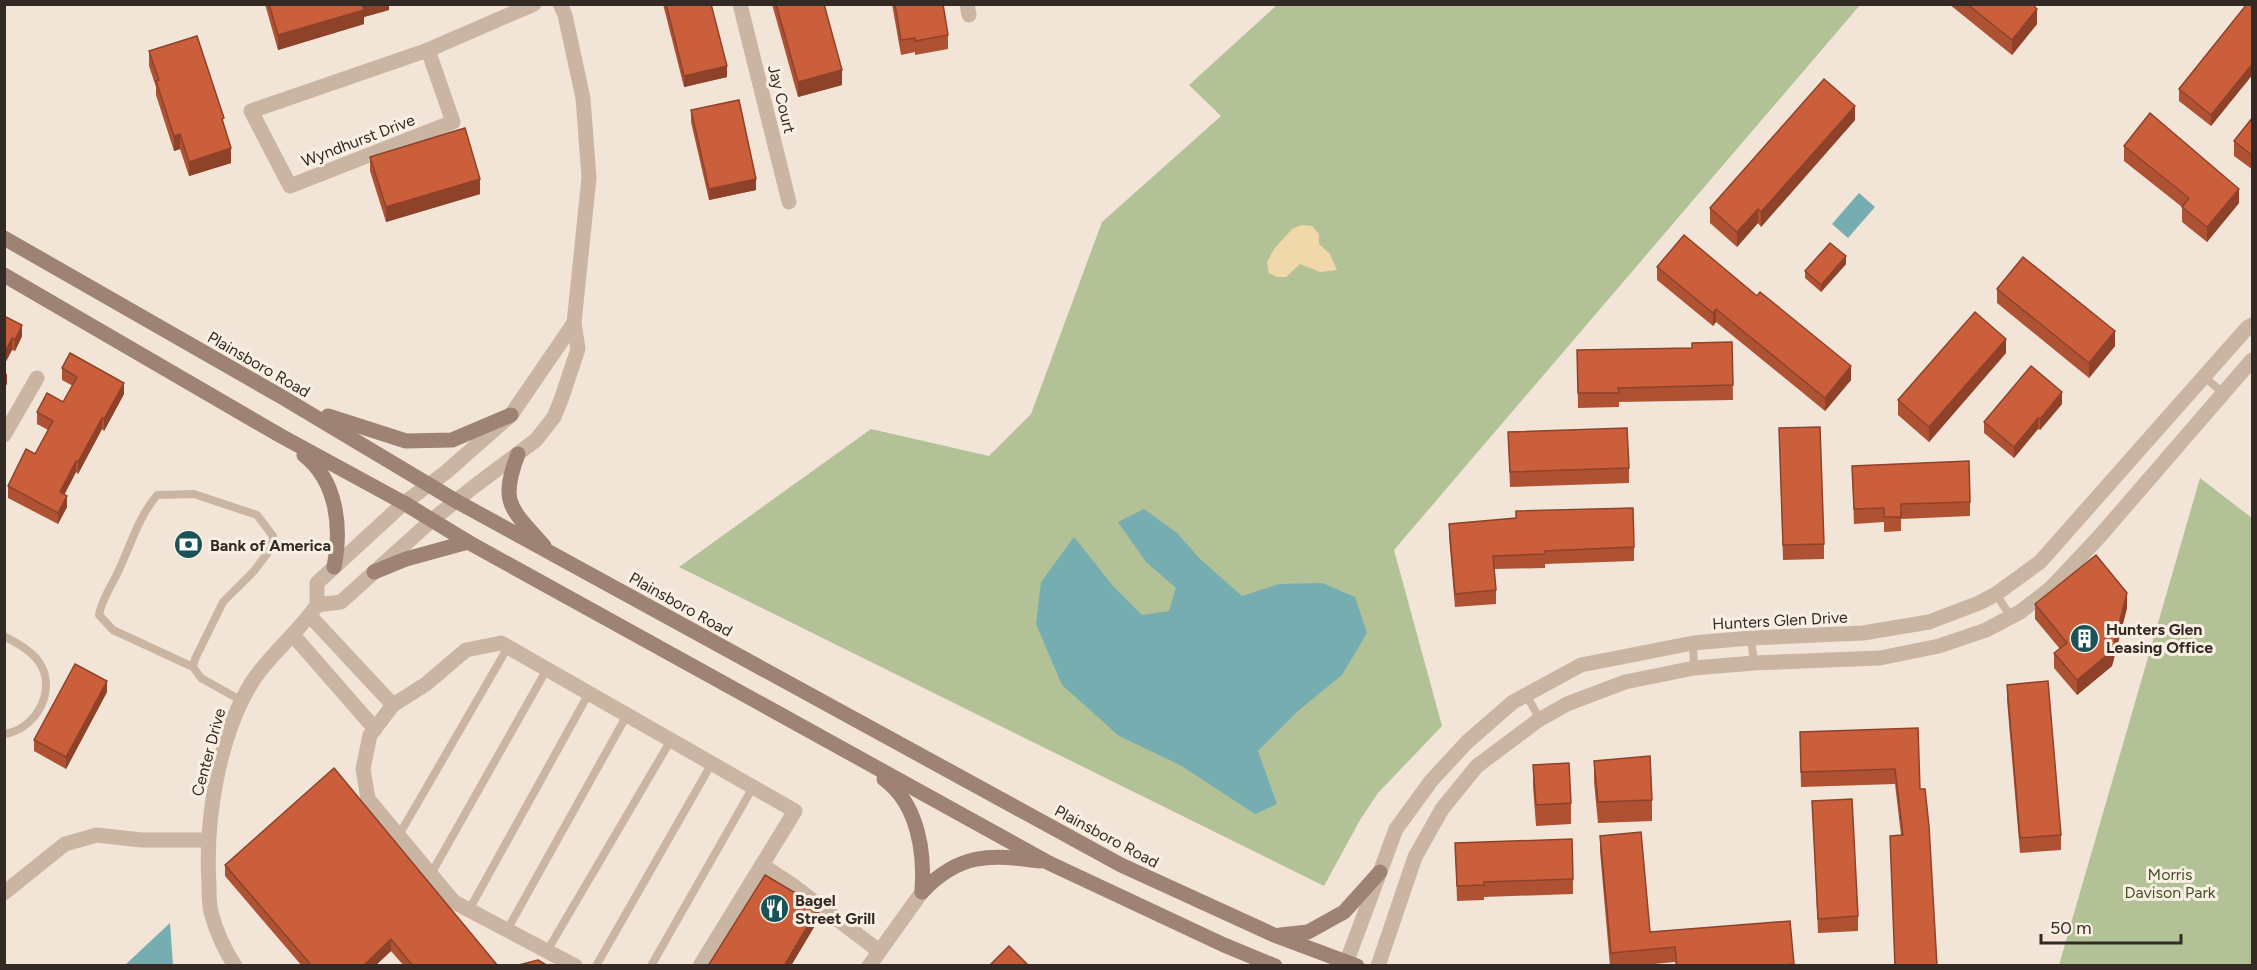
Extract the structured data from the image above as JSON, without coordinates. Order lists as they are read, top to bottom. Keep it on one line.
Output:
{"streets":{"street":["Jay Court","Wyndhurst Drive","Plainsboro Road","Hunters Glen Drive","Center Drive"]},"crossings":[["Plainsboro Road","Hunters Glen Drive"]],"parks":["Morris Davison Park"],"places":{"bank":["Bank of America"],"building":["Hunters Glen Leasing Office"],"restaurant":["Bagel Street Grill"]},"scale_bar":"50 m"}
